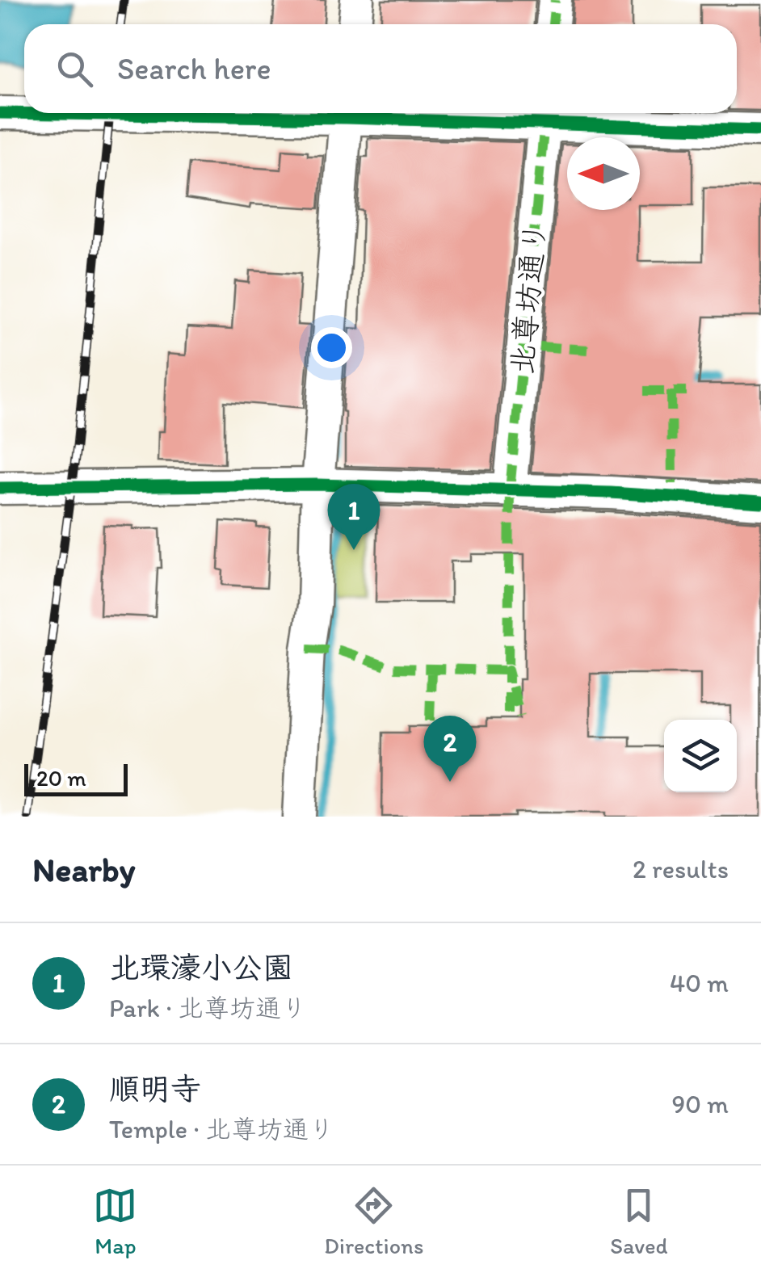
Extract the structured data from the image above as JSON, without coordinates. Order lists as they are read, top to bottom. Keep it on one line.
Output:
{"streets":{"street":["北尊坊通り"]},"scale_bar":"20 m","north":"left","page":{"search":"Search here","pins":["1","2"],"scale":"20 m","heading":["Nearby","2 results"],"list":[{"mark":"1","name":"北環濠小公園","note":"Park · 北尊坊通り","value":"40 m"},{"mark":"2","name":"順明寺","note":"Temple · 北尊坊通り","value":"90 m"}],"nav":["Map","Directions","Saved"]}}
